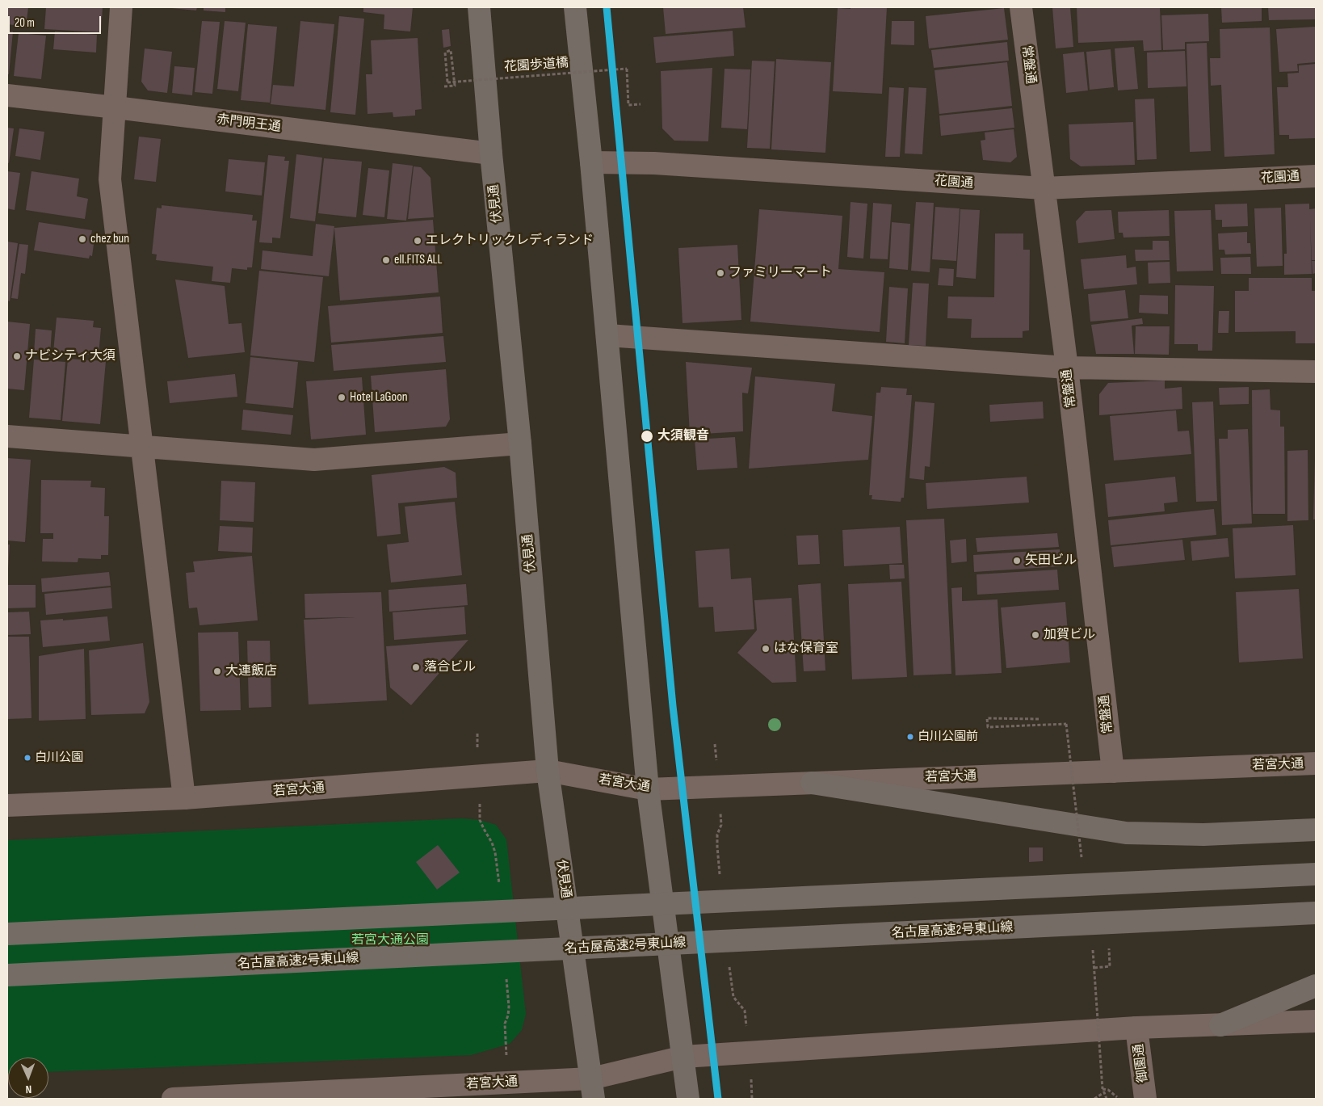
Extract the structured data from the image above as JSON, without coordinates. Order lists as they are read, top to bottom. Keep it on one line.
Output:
{"streets":{"highway":["伏見通","名古屋高速2号東山線"],"street":["常盤通","赤門明王通","花園通","若宮大通","御園通"],"path":["花園歩道橋"]},"crossings":[["常盤通","花園通"],["常盤通","若宮大通"],["赤門明王通","伏見通"],["伏見通","若宮大通"],["若宮大通","御園通"]],"parks":["若宮大通公園"],"places":["chez bun","エレクトリックレディランド","ell.FITS ALL","ファミリーマート","ナビシティ大須","Hotel LaGoon","大須観音","矢田ビル","加賀ビル","はな保育室","落合ビル","大連飯店","白川公園前","白川公園"],"scale_bar":"20 m","north":"bottom"}
